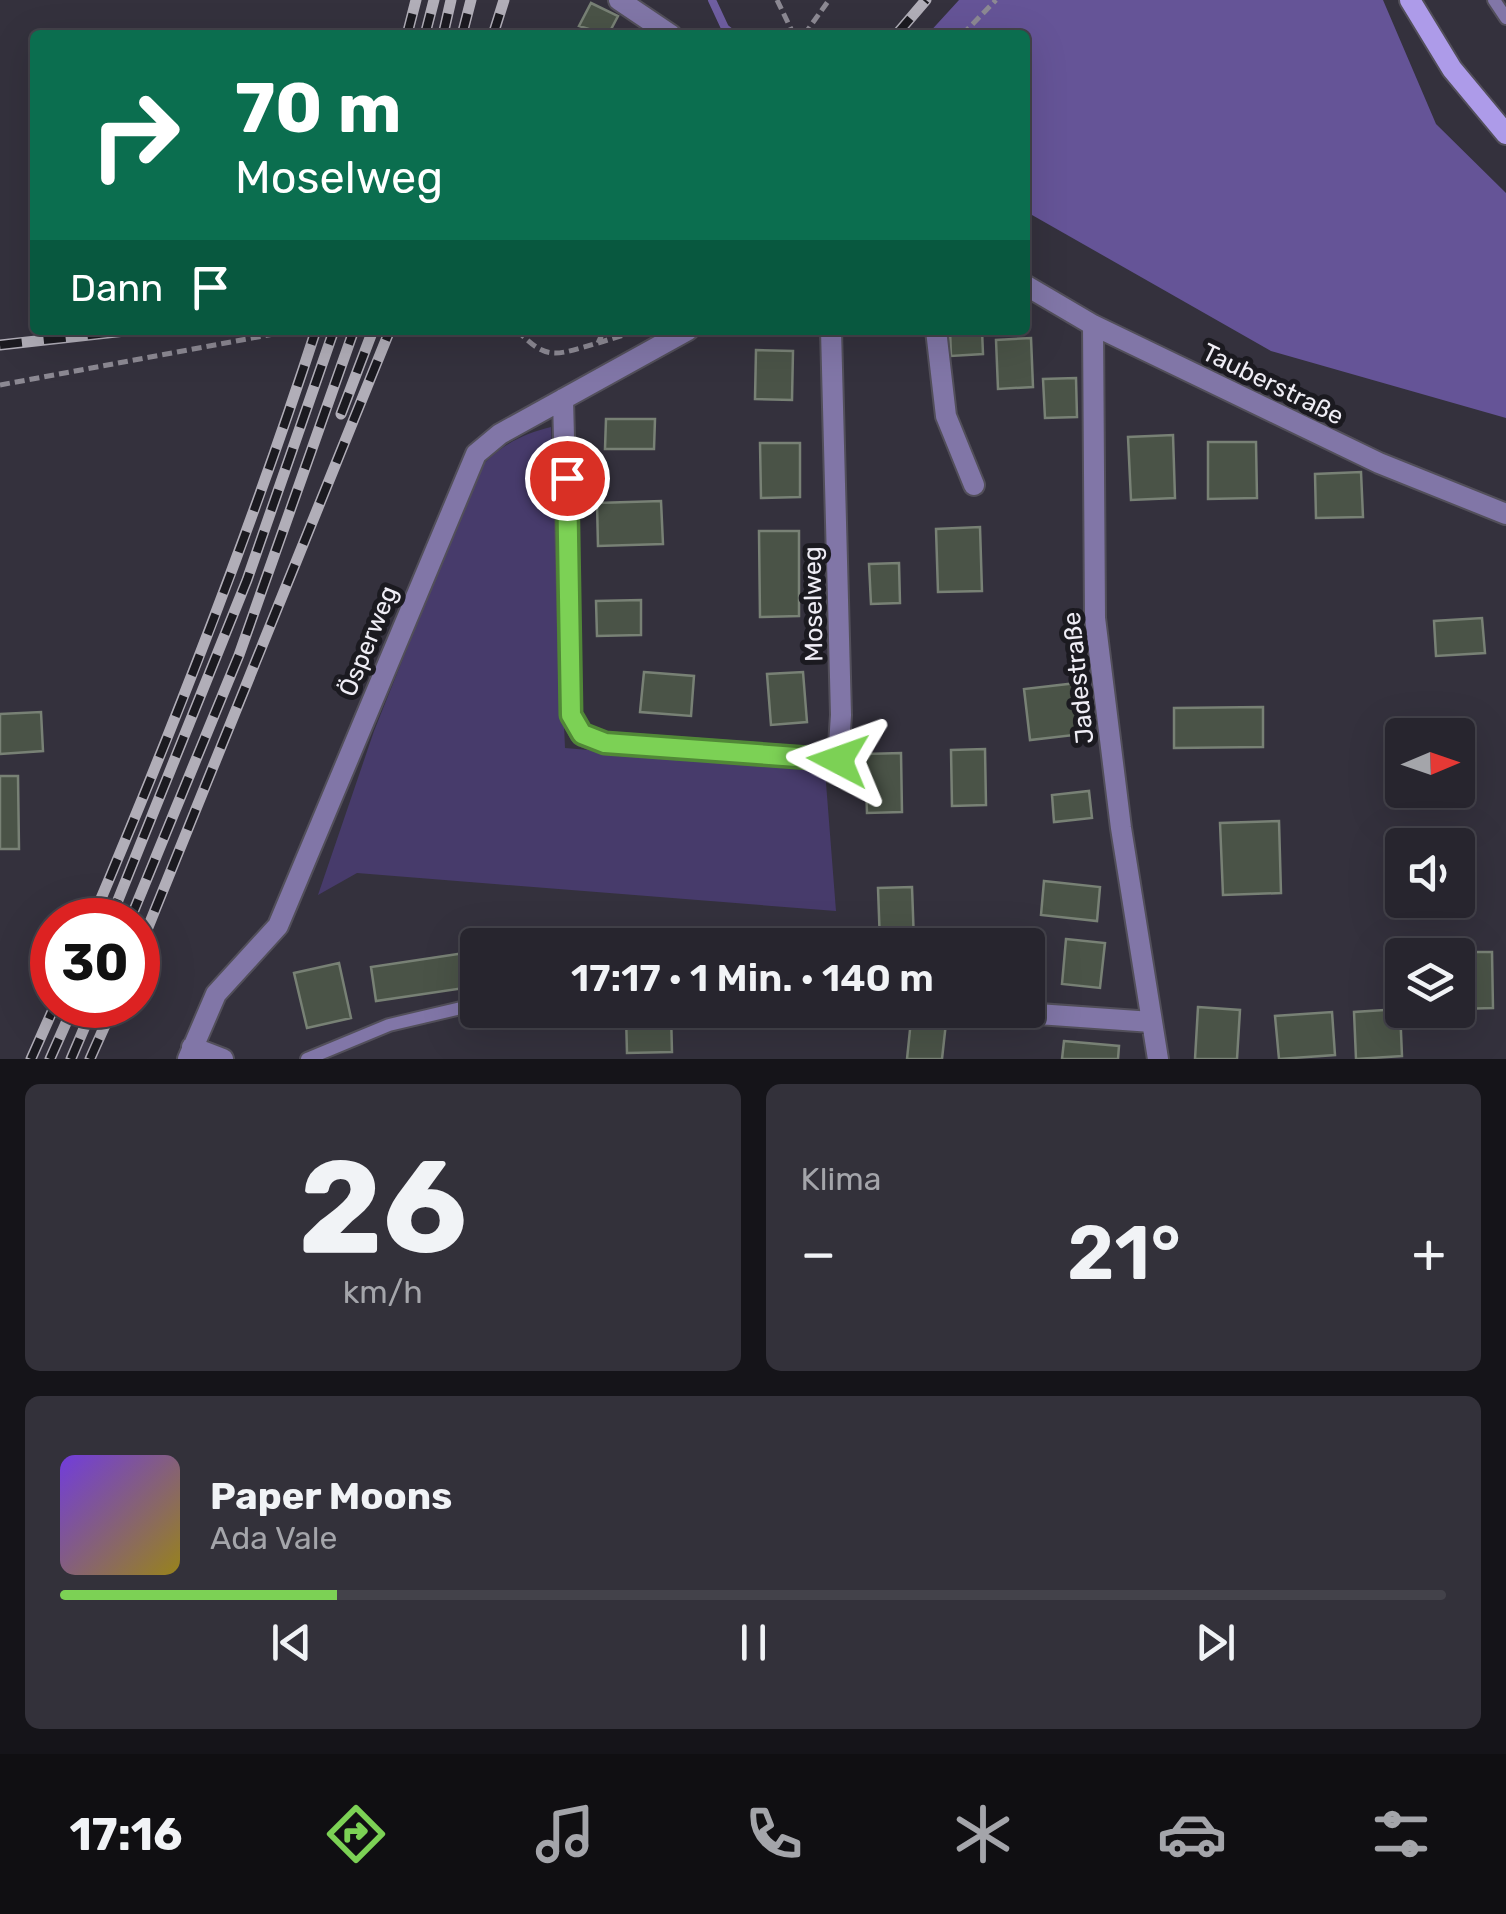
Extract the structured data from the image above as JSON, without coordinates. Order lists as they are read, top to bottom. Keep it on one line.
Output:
{"streets":{"street":["Tauberstraße","Moselweg","Ösperweg","Jadestraße"]},"crossings":[["Tauberstraße","Jadestraße"],["Moselweg","Ösperweg"]],"north":"right","page":{"turn":["70 m","Moselweg"],"then":"Dann","limit":"30","trip":"17:17 · 1 Min. · 140 m","tile":[["26","km/h"],"Klima"],"heat":["−","21°","+"],"song":["Paper Moons","Ada Vale"],"tabs":"17:16"}}
